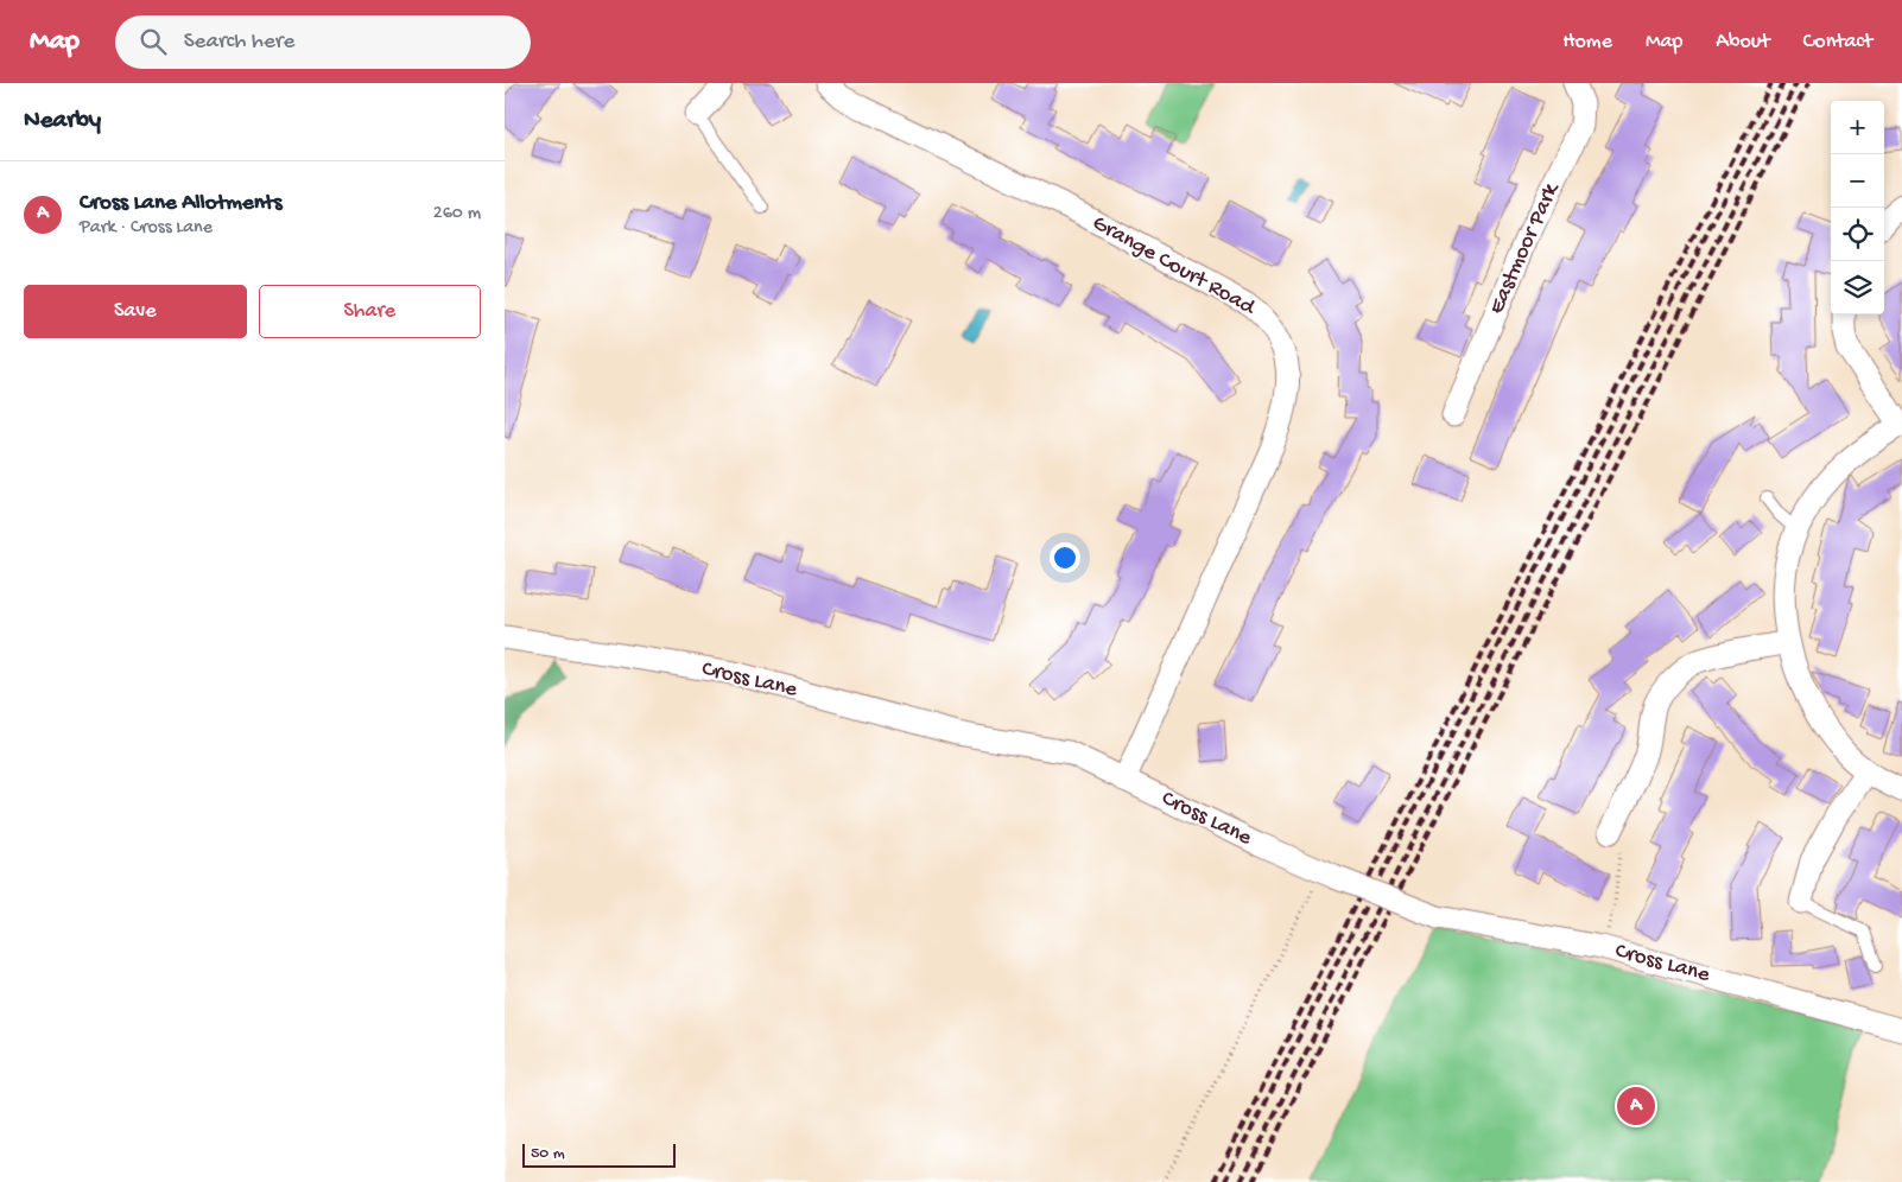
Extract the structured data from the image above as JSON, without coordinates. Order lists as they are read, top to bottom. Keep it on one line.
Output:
{"streets":{"street":["Eastmoor Park","Grange Court Road","Cross Lane"]},"crossings":[["Grange Court Road","Cross Lane"]],"scale_bar":"50 m","page":{"header":"Map","search":"Search here","nav":["Home","Map","About","Contact"],"heading":"Nearby","map_buttons":["+","−"],"list":[{"mark":"A","name":"Cross Lane Allotments","note":"Park · Cross Lane","value":"260 m"}],"buttons":["Save","Share"],"pins":"A","scale":"50 m"}}
